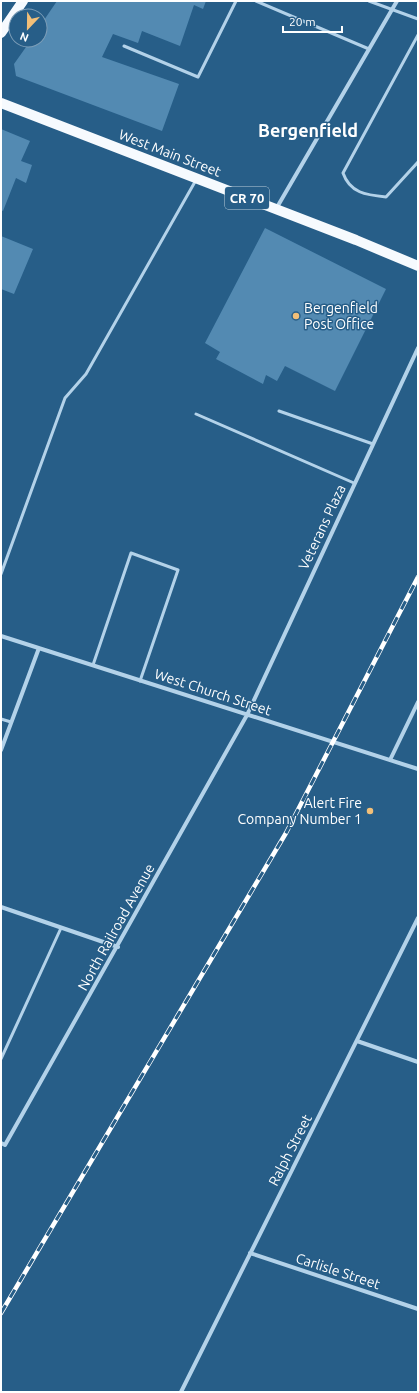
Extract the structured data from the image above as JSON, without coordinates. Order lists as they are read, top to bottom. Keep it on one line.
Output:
{"streets":{"main road":["West Main Street","CR 70"],"street":["Veterans Plaza","West Church Street","North Railroad Avenue","Ralph Street","Carlisle Street"]},"crossings":[["Veterans Plaza","West Church Street"],["Veterans Plaza","North Railroad Avenue"],["West Church Street","North Railroad Avenue"],["Ralph Street","Carlisle Street"]],"districts":["Bergenfield"],"places":["Bergenfield Post Office","Alert Fire Company Number 1"],"scale_bar":"20 m","north":"bottom"}
